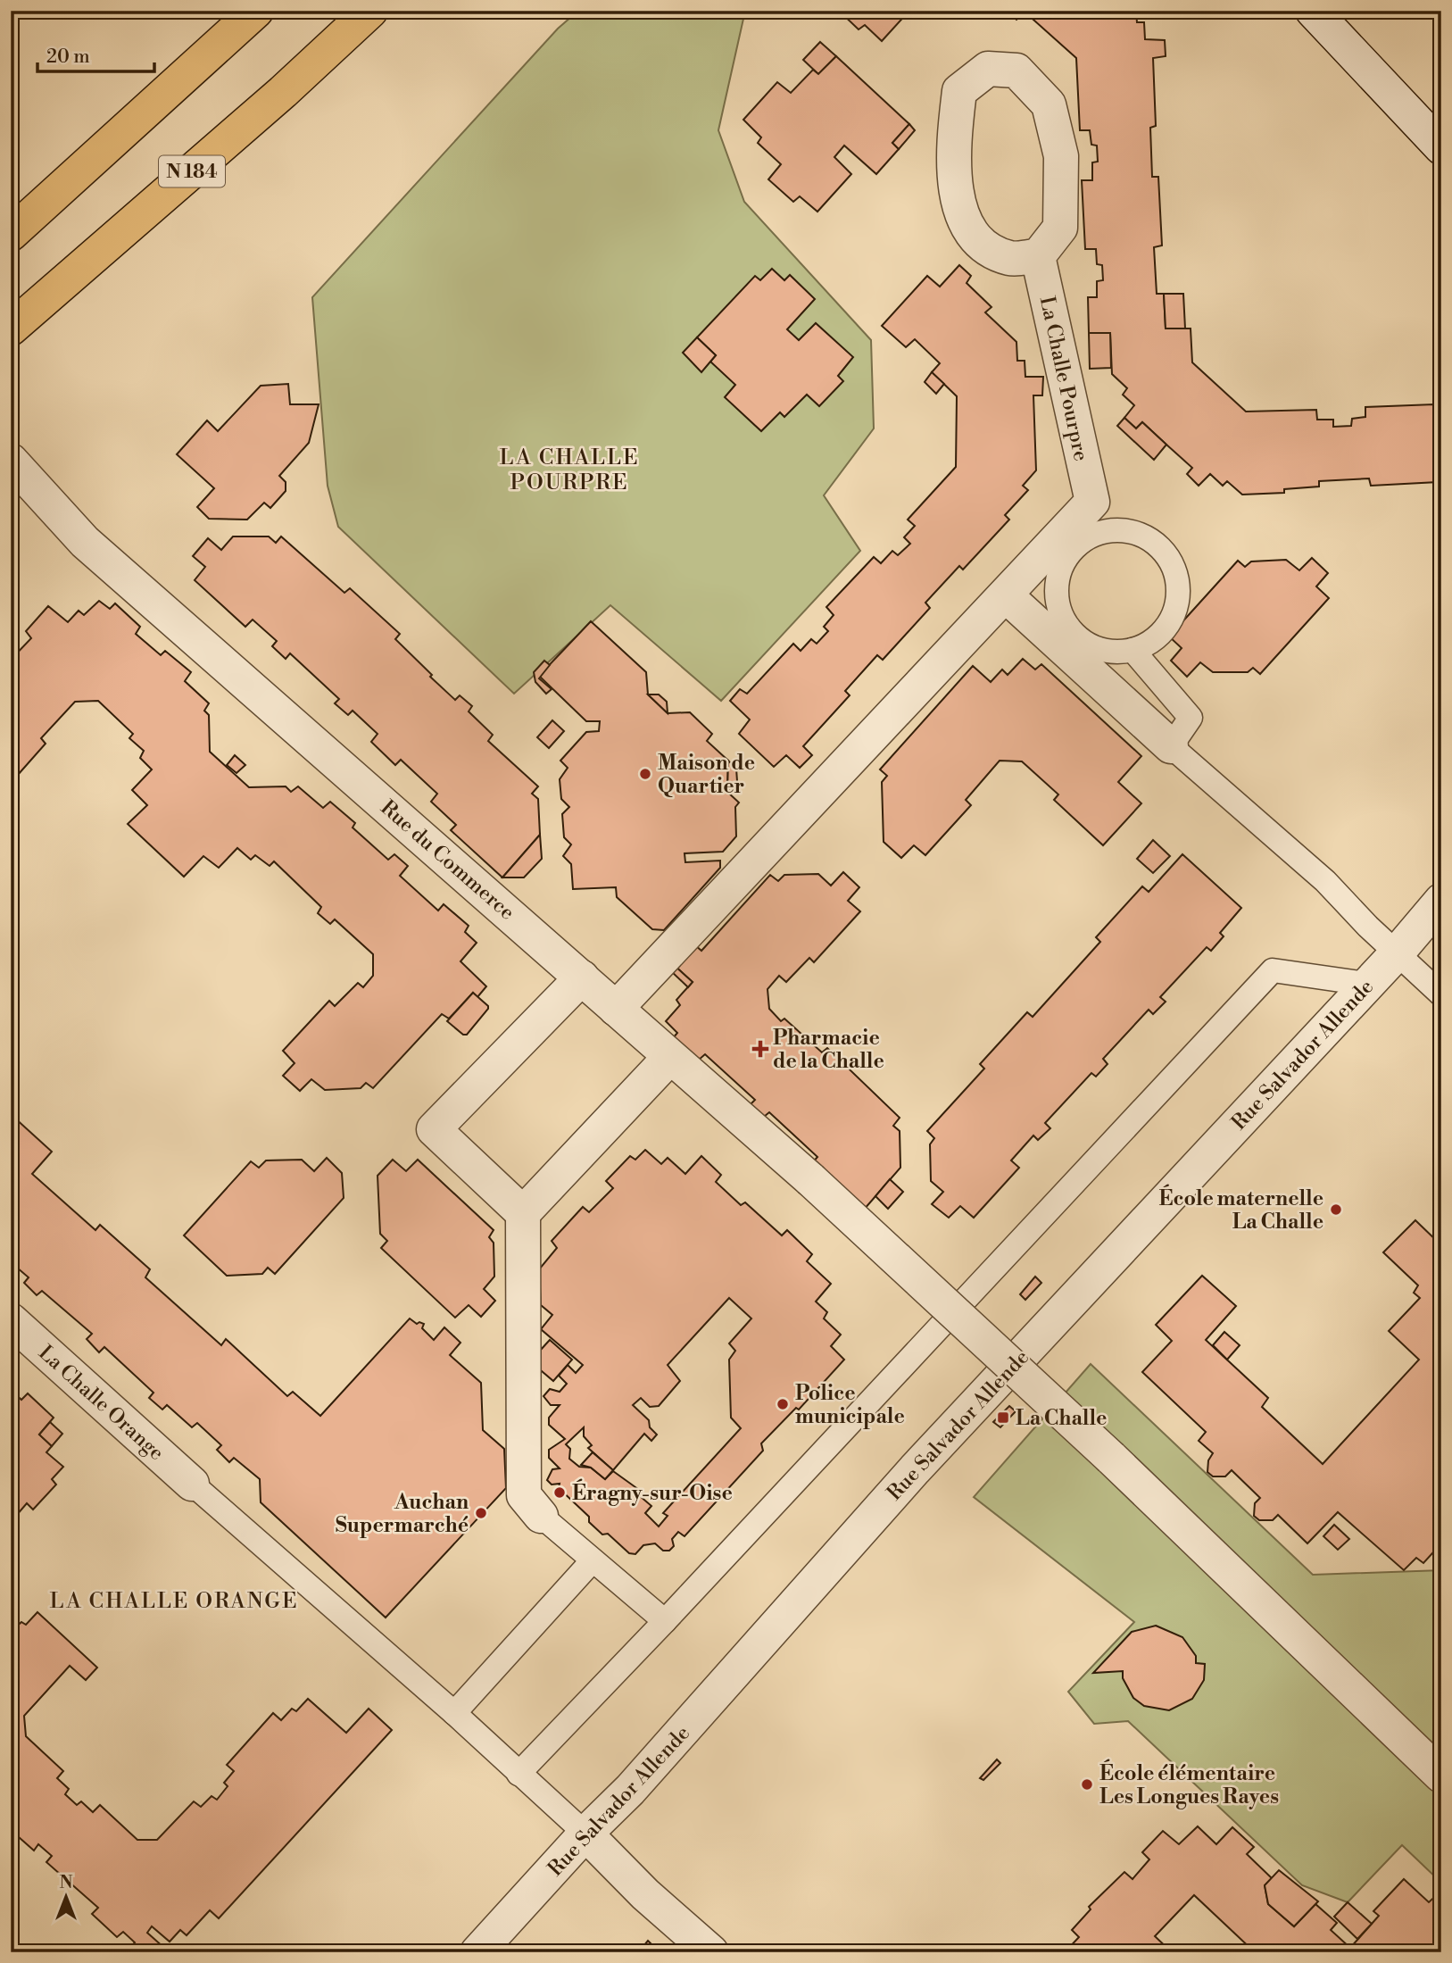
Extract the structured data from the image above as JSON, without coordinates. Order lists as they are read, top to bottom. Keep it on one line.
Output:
{"streets":{"main road":["N 184"],"street":["La Challe Pourpre","Rue du Commerce","Rue Salvador Allende","La Challe Orange"]},"districts":["LA CHALLE POURPRE","LA CHALLE ORANGE"],"places":{"other":["Maison de Quartier","École maternelle La Challe","Police municipale","Éragny-sur-Oise","Auchan Supermarché","École élémentaire Les Longues Rayes"],"health":["Pharmacie de la Challe"],"transit":["La Challe"]},"scale_bar":"20 m","north":"top"}
